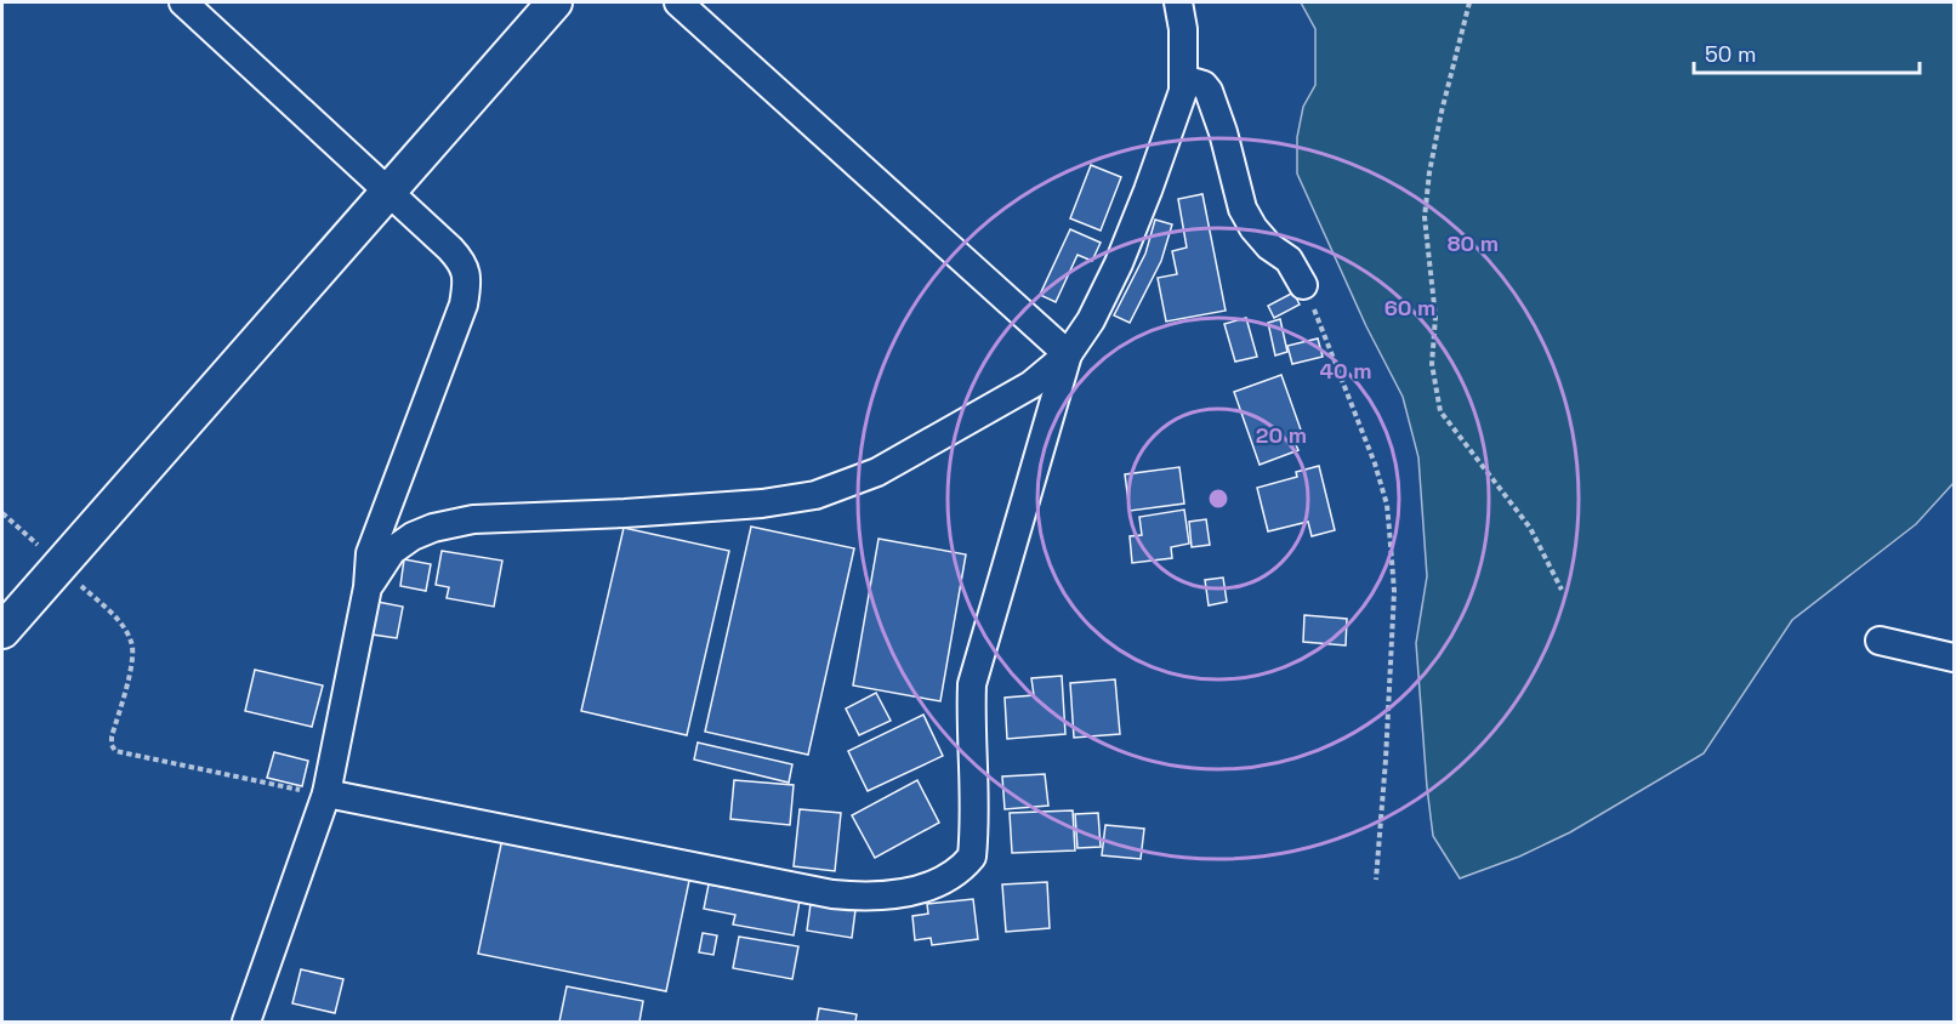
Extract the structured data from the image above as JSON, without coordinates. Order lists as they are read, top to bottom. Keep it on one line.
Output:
{"scale_bar":"50 m","rings":["80 m","60 m","40 m","20 m"]}
